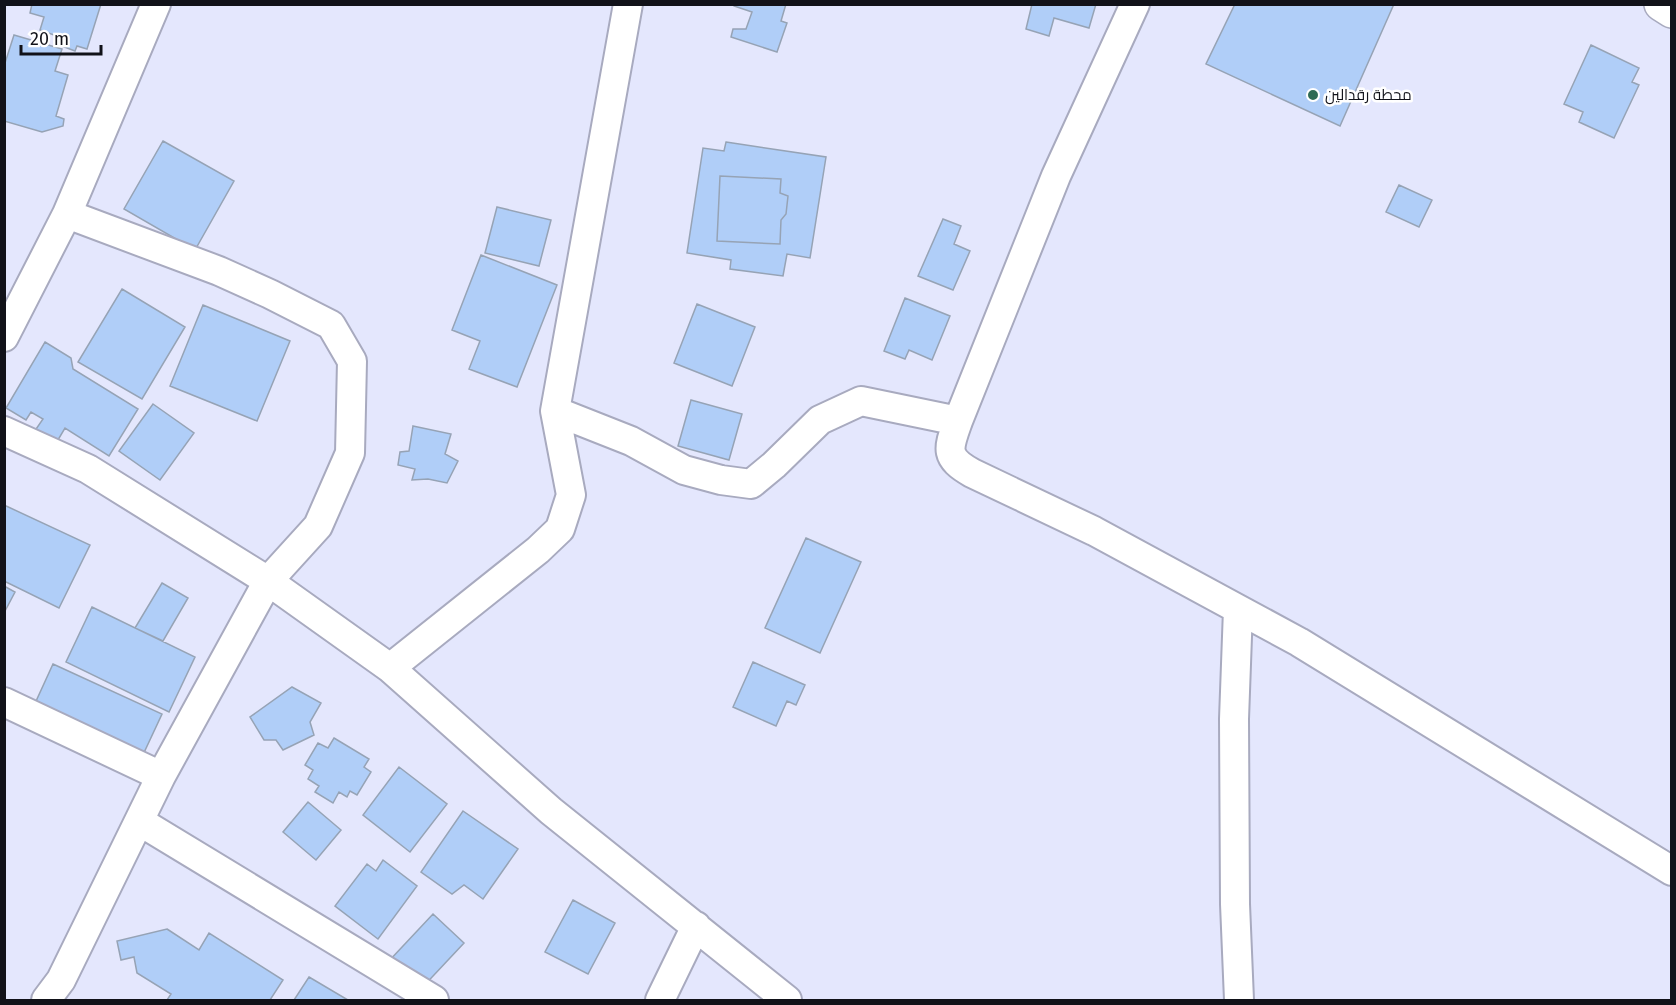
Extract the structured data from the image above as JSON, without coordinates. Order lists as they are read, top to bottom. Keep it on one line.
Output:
{"places":["محطة رقدالين"],"scale_bar":"20 m"}
